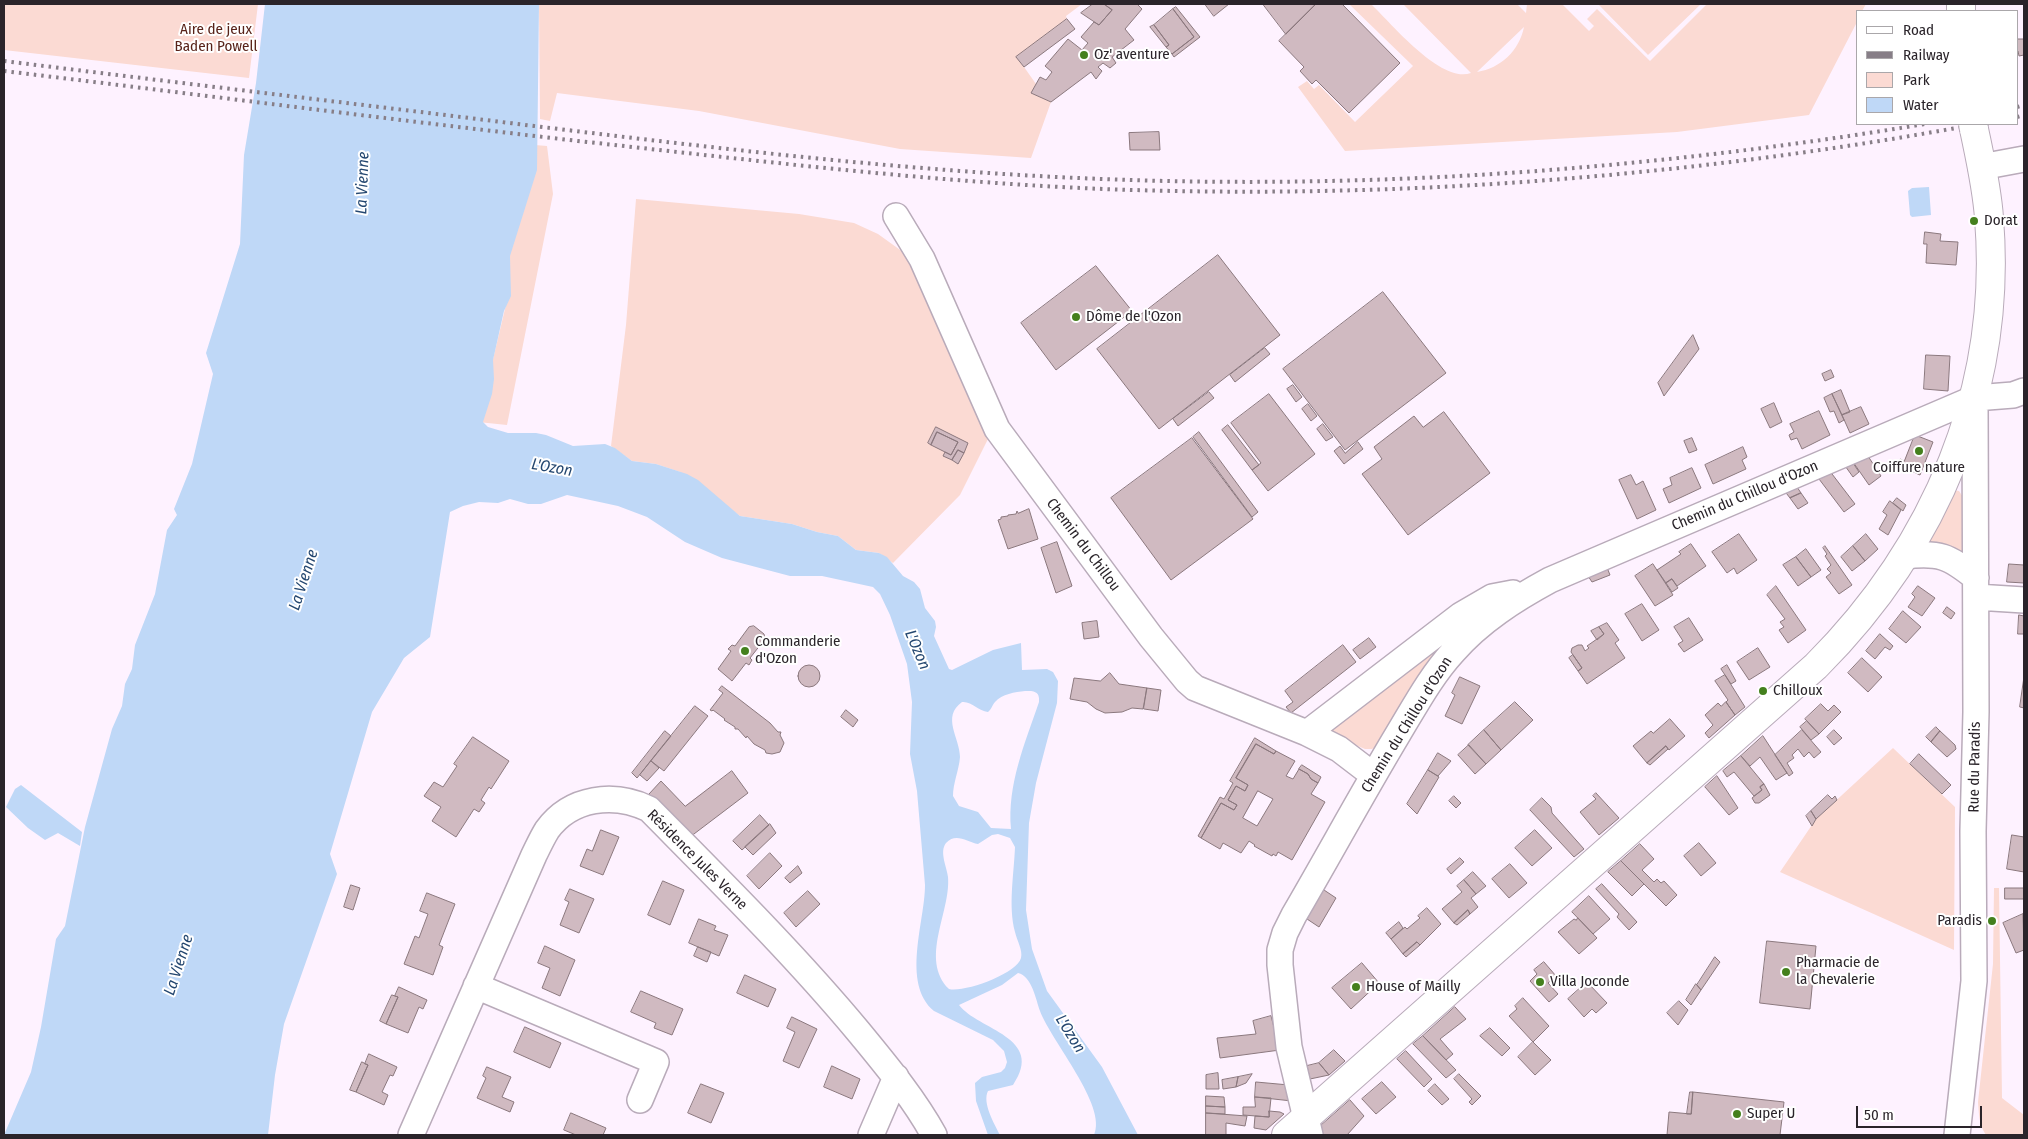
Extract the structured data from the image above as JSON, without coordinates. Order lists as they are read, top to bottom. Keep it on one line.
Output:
{"streets":{"street":["Chemin du Chillou d'Ozon","Chemin du Chillou","Rue du Paradis","Résidence Jules Verne"]},"crossings":[["Chemin du Chillou d'Ozon","Chemin du Chillou"],["Chemin du Chillou d'Ozon","Rue du Paradis"]],"water":["La Vienne","L'Ozon"],"parks":["Aire de jeux Baden Powell"],"places":["Oz' aventure","Dorat","Dôme de l'Ozon","Coiffure nature","Commanderie d'Ozon","Chilloux","Paradis","Pharmacie de la Chevalerie","Villa Joconde","House of Mailly","Super U"],"legend":["Road","Railway","Park","Water"],"scale_bar":"50 m"}
